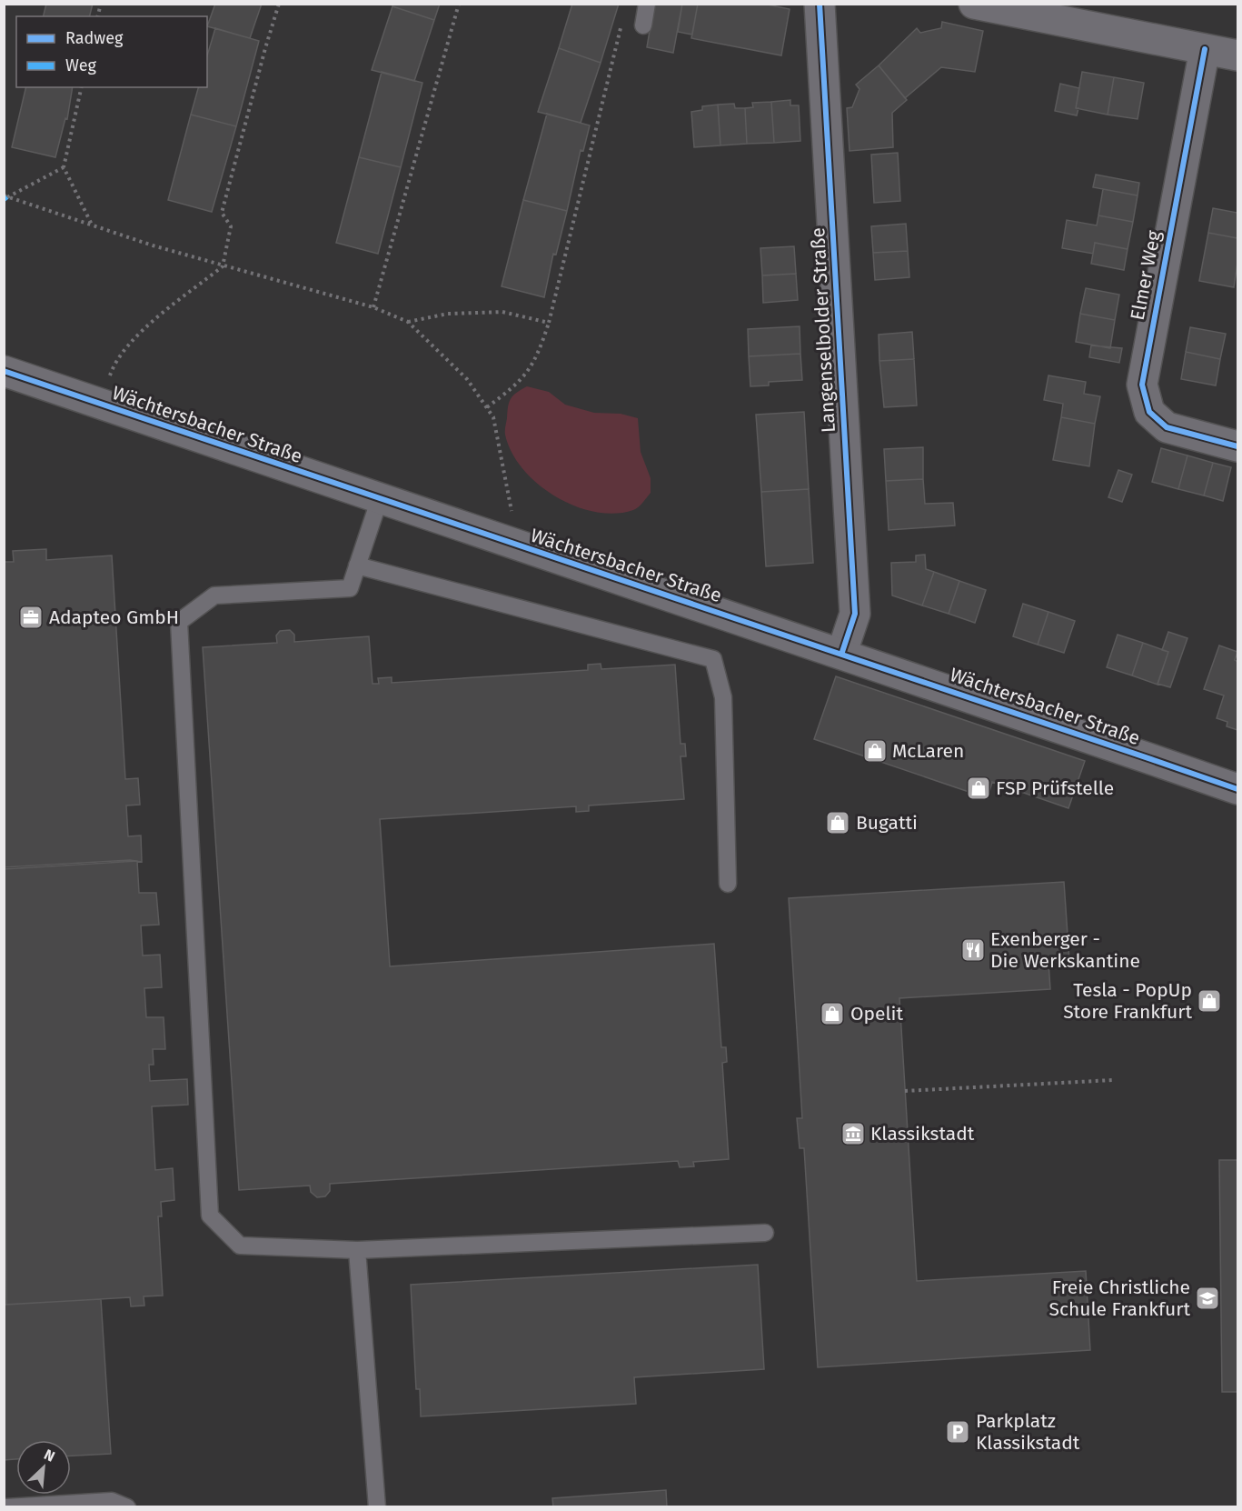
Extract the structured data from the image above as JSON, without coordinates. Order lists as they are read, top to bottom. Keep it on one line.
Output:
{"streets":{"street":["Elmer Weg","Langenselbolder Straße","Wächtersbacher Straße"]},"crossings":[["Langenselbolder Straße","Wächtersbacher Straße"]],"places":{"office":["Adapteo GmbH"],"shop":["McLaren","FSP Prüfstelle","Bugatti","Tesla - PopUp Store Frankfurt","Opelit"],"restaurant":["Exenberger - Die Werkskantine"],"museum":["Klassikstadt"],"school or university":["Freie Christliche Schule Frankfurt"],"parking":["Parkplatz Klassikstadt"]},"legend":["Radweg","Weg"],"north":"top right"}
